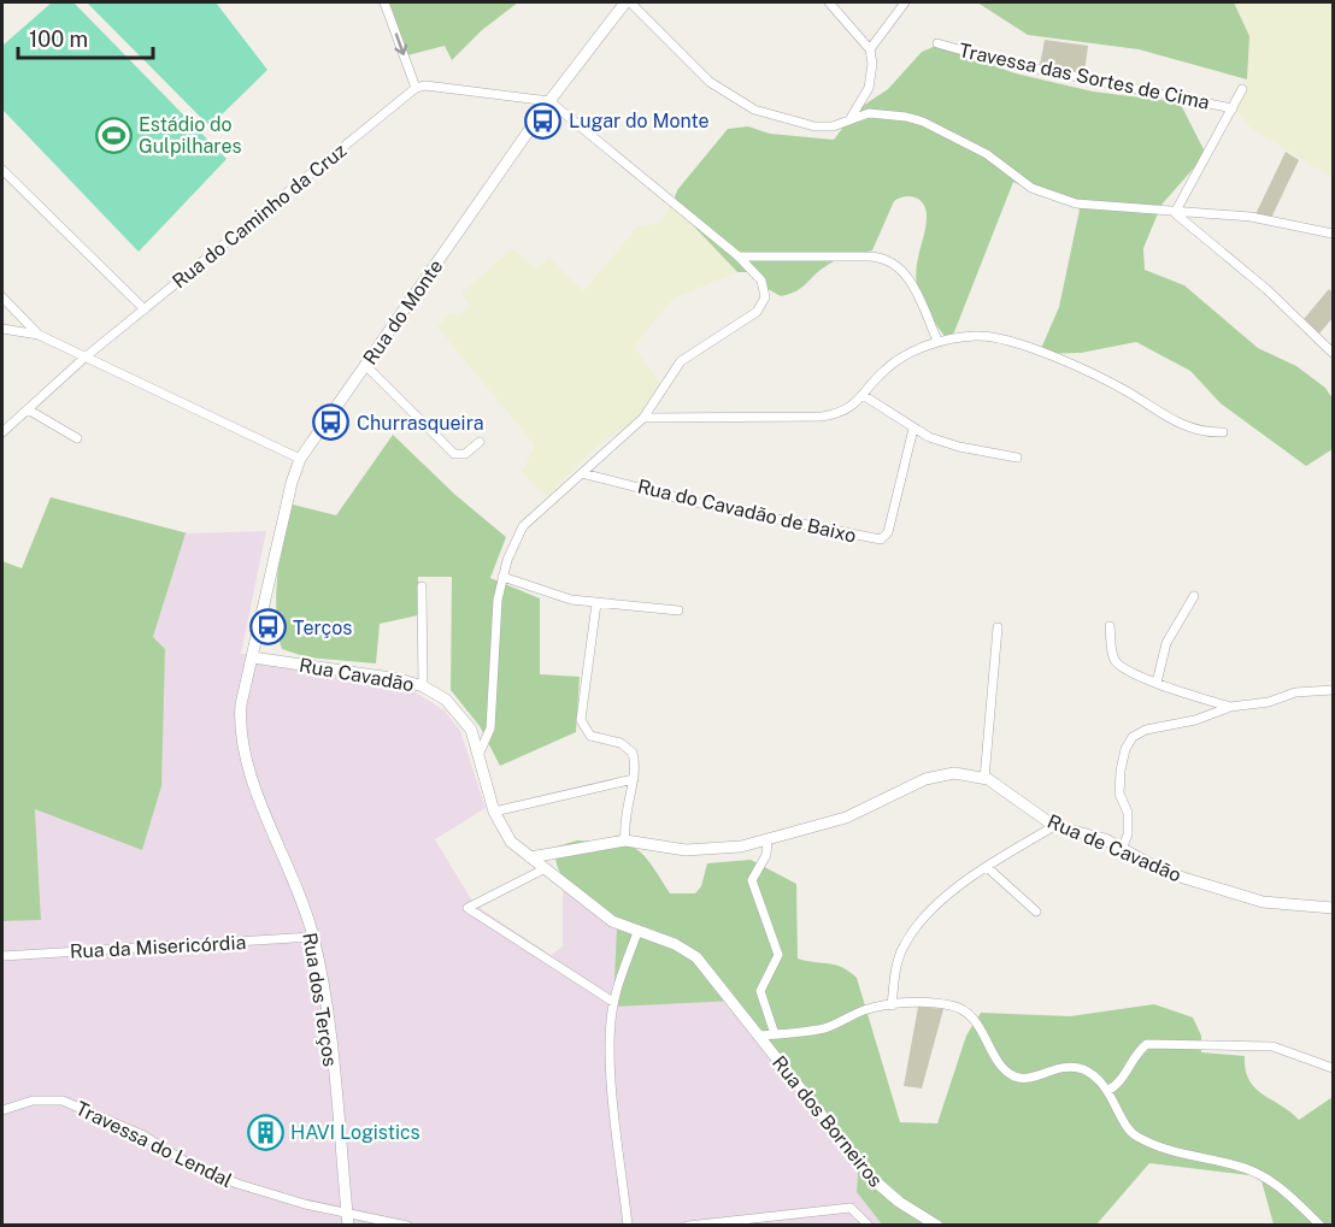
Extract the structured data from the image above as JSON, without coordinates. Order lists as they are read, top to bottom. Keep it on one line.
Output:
{"streets":{"street":["Travessa das Sortes de Cima","Rua do Caminho da Cruz","Rua do Monte","Rua do Cavadão de Baixo","Rua Cavadão","Rua de Cavadão","Rua da Misericórdia","Rua dos Terços","Rua dos Borneiros","Travessa do Lendal"]},"crossings":[["Rua do Monte","Rua Cavadão"],["Rua do Monte","Rua dos Terços"],["Rua Cavadão","Rua de Cavadão"],["Rua Cavadão","Rua dos Terços"],["Rua Cavadão","Rua dos Borneiros"],["Rua da Misericórdia","Rua dos Terços"],["Rua dos Terços","Travessa do Lendal"]],"places":{"bus stop":["Lugar do Monte","Churrasqueira","Terços"],"sports":["Estádio do Gulpilhares"],"building":["HAVI Logistics"]},"scale_bar":"100 m"}
